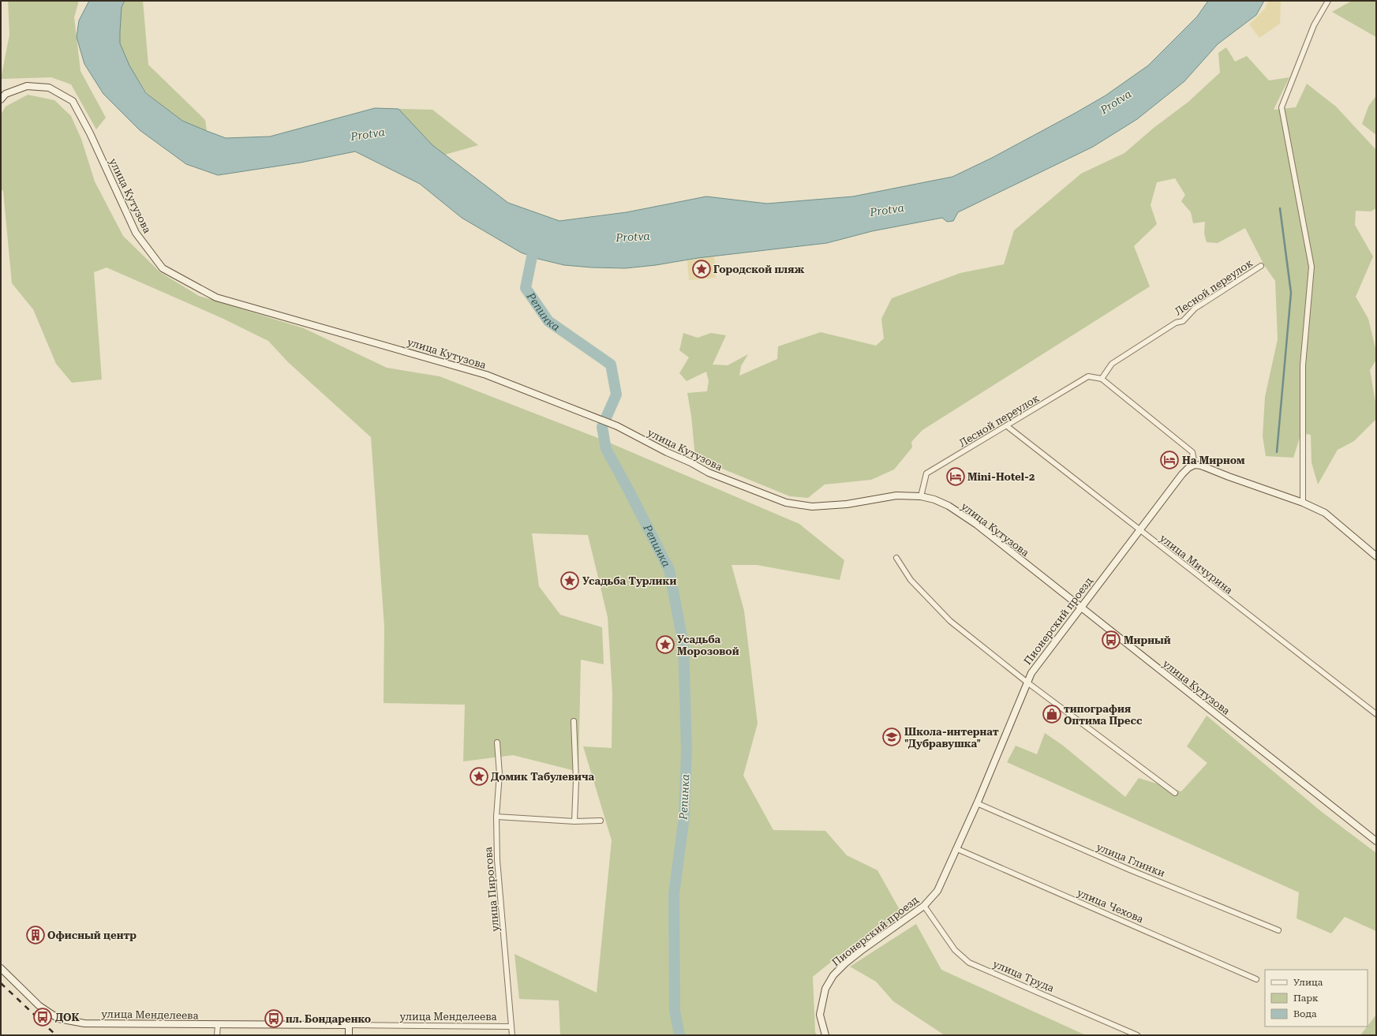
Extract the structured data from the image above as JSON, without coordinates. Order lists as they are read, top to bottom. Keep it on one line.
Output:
{"streets":{"main road":["улица Кутузова","Пионерский проезд","улица Менделеева"],"street":["Лесной переулок","улица Мичурина","улица Глинки","улица Пирогова","улица Чехова","улица Труда"]},"crossings":[["улица Кутузова","Лесной переулок"],["улица Кутузова","Пионерский проезд"],["Лесной переулок","улица Мичурина"],["улица Мичурина","Пионерский проезд"],["Пионерский проезд","улица Глинки"],["Пионерский проезд","улица Чехова"],["Пионерский проезд","улица Труда"],["улица Пирогова","улица Менделеева"]],"water":["Protva","Репинка"],"places":{"place":["Городской пляж","Усадьба Турлики","Усадьба Морозовой","Домик Табулевича"],"hotel":["На Мирном","Mini-Hotel-2"],"bus stop":["Мирный","ДОК","пл. Бондаренко"],"shop":["типография Оптима Пресс"],"school or university":["Школа-интернат \"Дубравушка\""],"building":["Офисный центр"]},"legend":["Улица","Парк","Вода"]}
